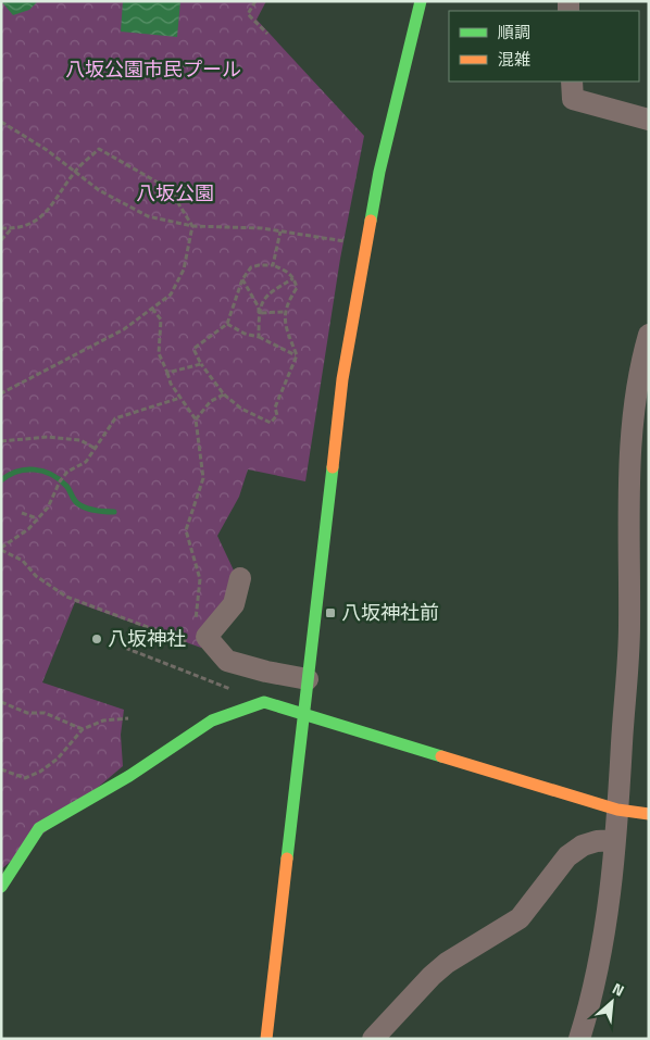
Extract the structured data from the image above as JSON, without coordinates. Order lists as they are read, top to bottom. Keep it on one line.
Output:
{"parks":["八坂公園市民プール","八坂公園"],"places":{"transit":["八坂神社前"],"other":["八坂神社"]},"legend":["順調","混雑"],"north":"top right"}
